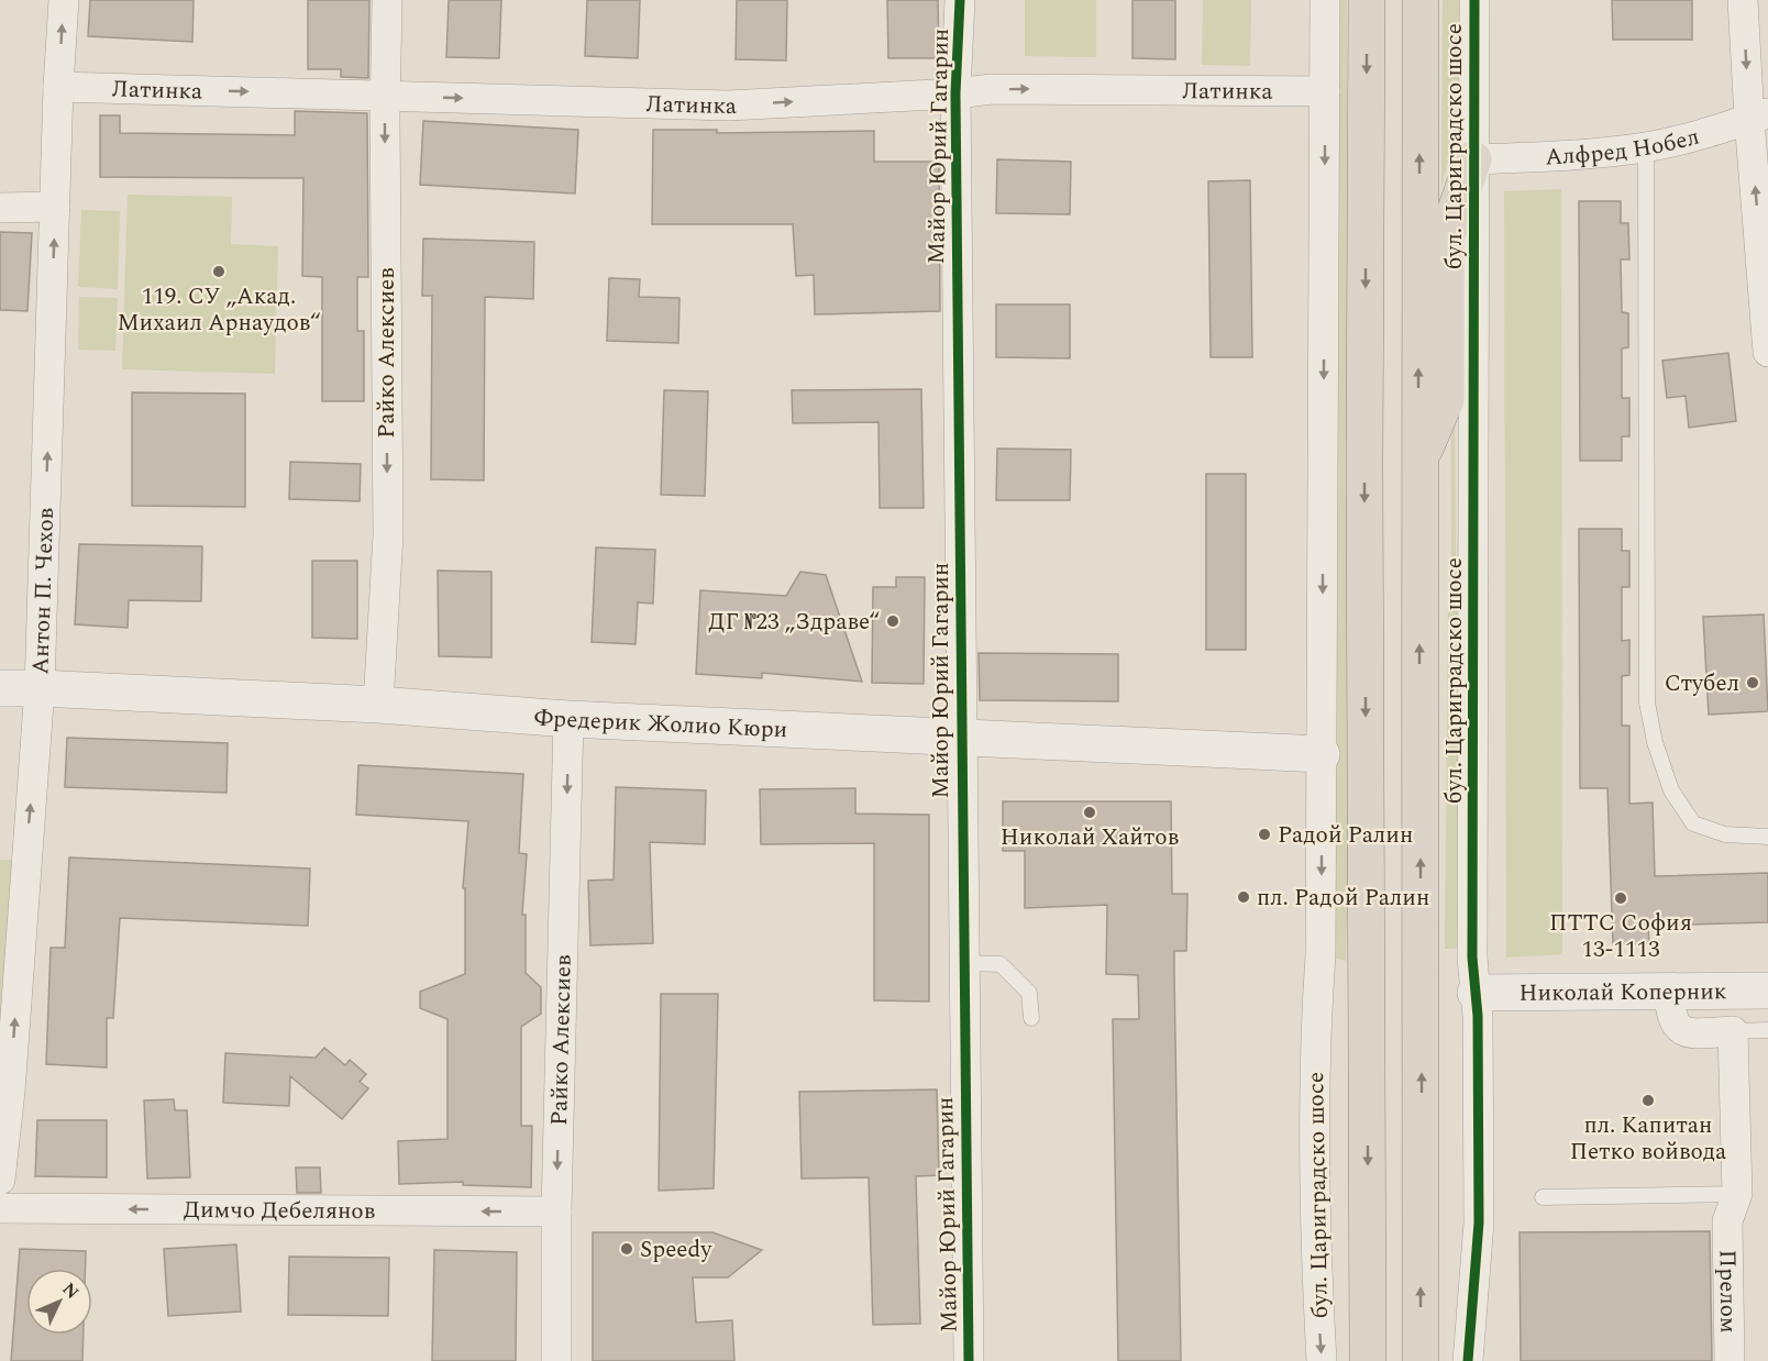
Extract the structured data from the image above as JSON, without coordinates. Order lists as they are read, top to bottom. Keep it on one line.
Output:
{"streets":{"highway":["бул. Цариградско шосе"],"street":["Латинка","Алфред Нобел","Майор Юрий Гагарин","Райко Алексиев","Антон П. Чехов","Фредерик Жолио Кюри","Николай Коперник","Димчо Дебелянов","Прелом"]},"crossings":[["Латинка","Майор Юрий Гагарин"],["Латинка","бул. Цариградско шосе"],["Латинка","Райко Алексиев"],["Латинка","Антон П. Чехов"],["Алфред Нобел","бул. Цариградско шосе"],["Майор Юрий Гагарин","Фредерик Жолио Кюри"],["бул. Цариградско шосе","Фредерик Жолио Кюри"],["бул. Цариградско шосе","Николай Коперник"],["Райко Алексиев","Фредерик Жолио Кюри"],["Райко Алексиев","Димчо Дебелянов"],["Антон П. Чехов","Фредерик Жолио Кюри"]],"one_way":["Латинка","Райко Алексиев","Антон П. Чехов","Димчо Дебелянов"],"places":["119. СУ „Акад. Михаил Арнаудов“","ДГ №23 „Здраве“","Стубел","Николай Хайтов","Радой Ралин","пл. Радой Ралин","ПТТС София 13-1113","пл. Капитан Петко войвода","Speedy"],"north":"top right"}
